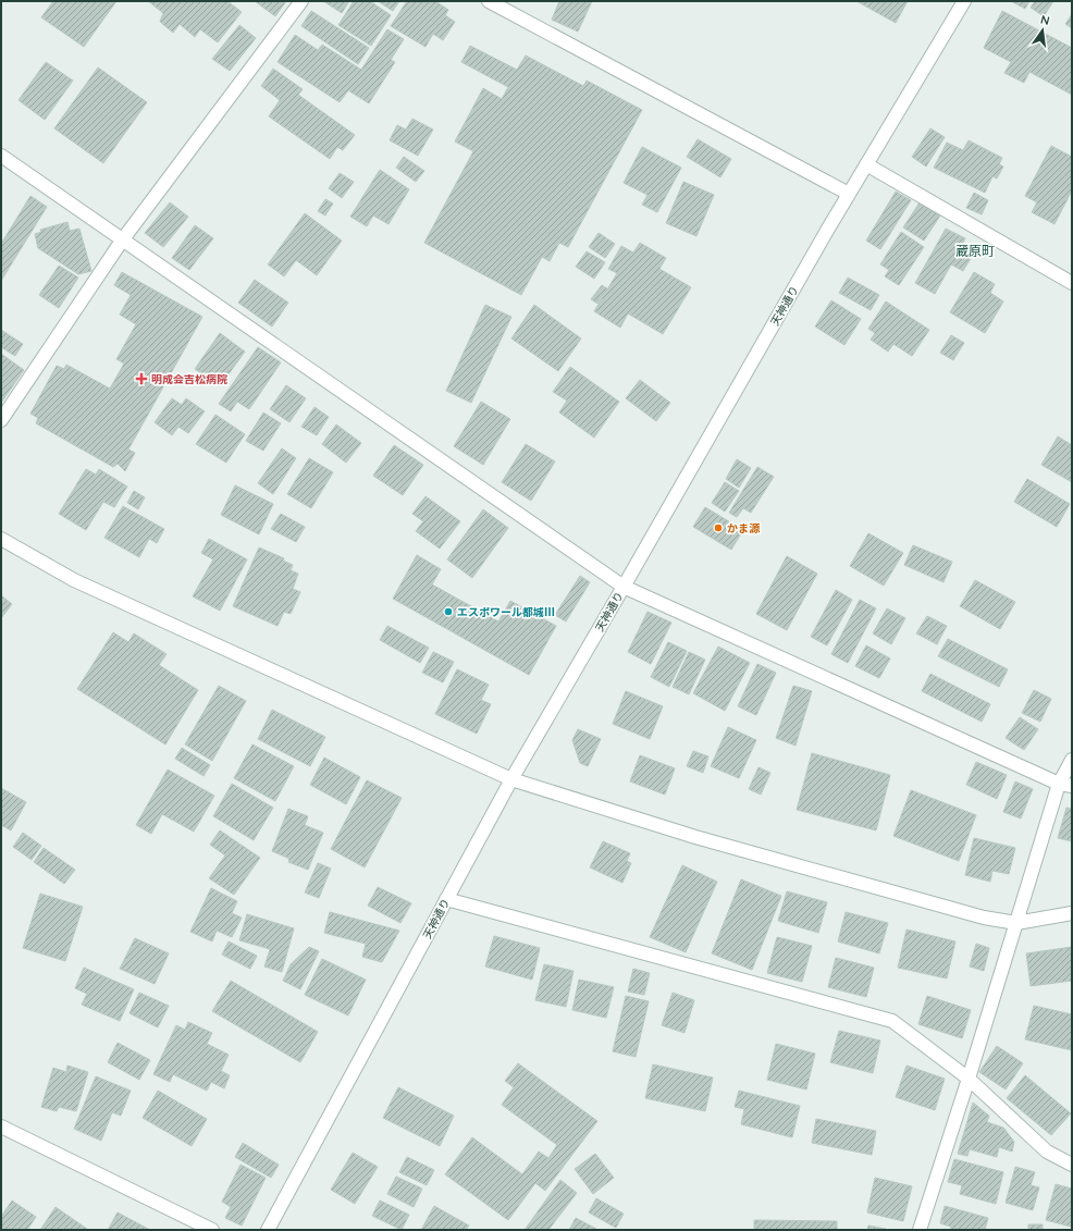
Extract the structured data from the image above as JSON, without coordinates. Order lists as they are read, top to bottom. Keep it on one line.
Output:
{"streets":{"street":["天神通り"]},"districts":["蔵原町"],"places":{"health":["明成会吉松病院"],"other":["かま源","エスポワール都城Ⅲ"]},"north":"top"}
